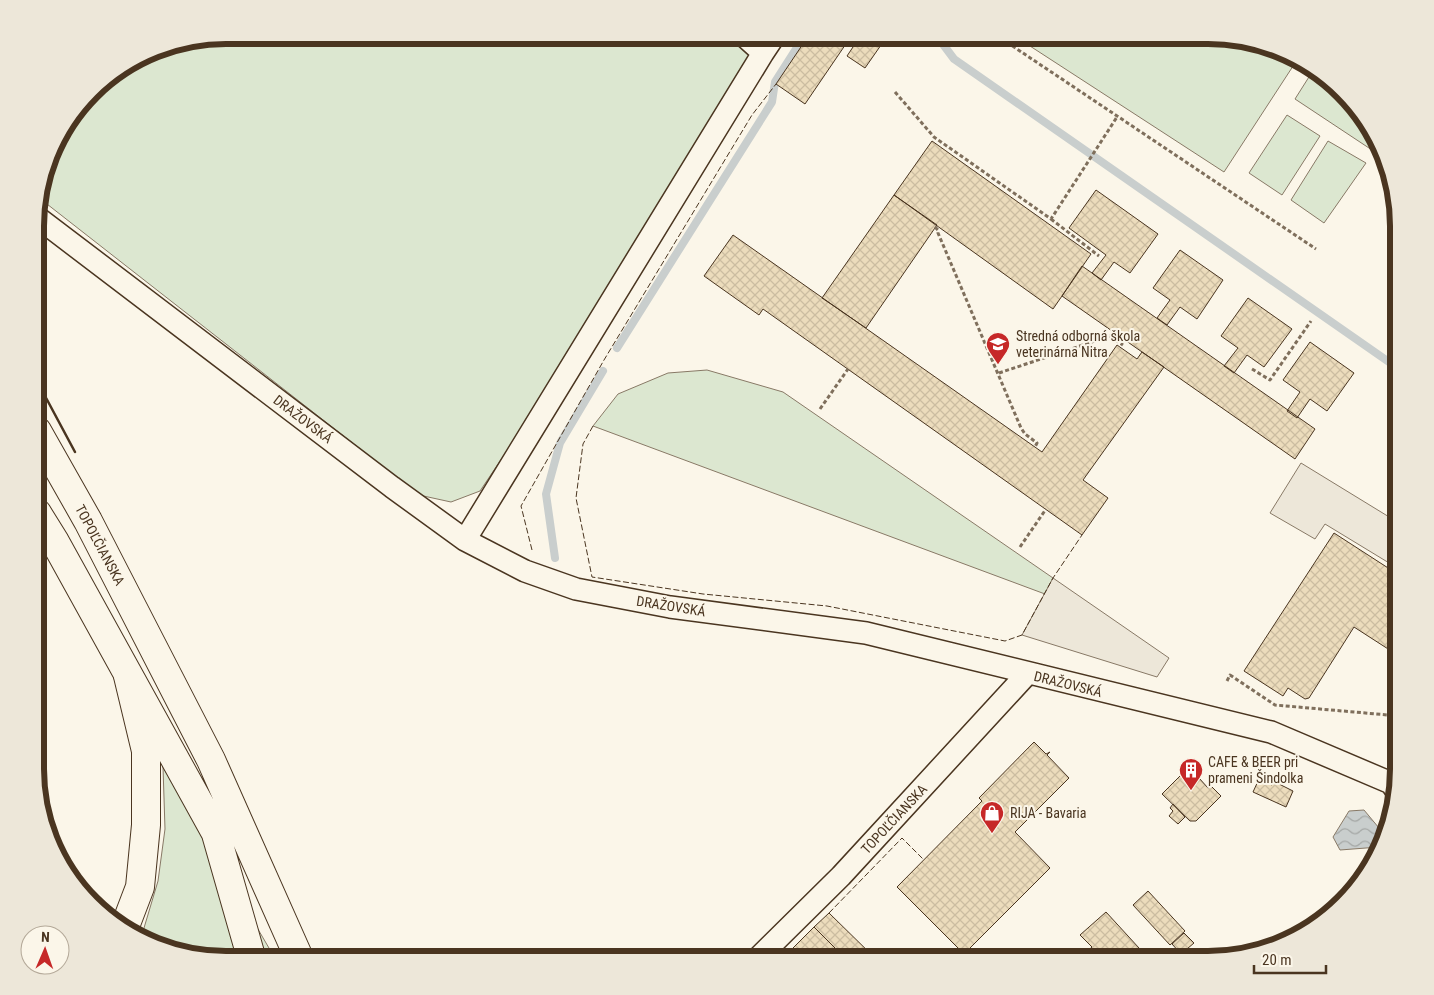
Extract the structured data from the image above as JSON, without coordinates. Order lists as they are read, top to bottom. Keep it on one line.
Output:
{"streets":{"main road":["TOPOĽČIANSKA"],"street":["DRAŽOVSKÁ"]},"crossings":[["DRAŽOVSKÁ","TOPOĽČIANSKA"]],"places":{"school or university":["Stredná odborná škola veterinárna Nitra"],"building":["CAFE & BEER pri prameni Šindolka"],"shop":["RIJA - Bavaria"]},"scale_bar":"20 m","north":"top"}
